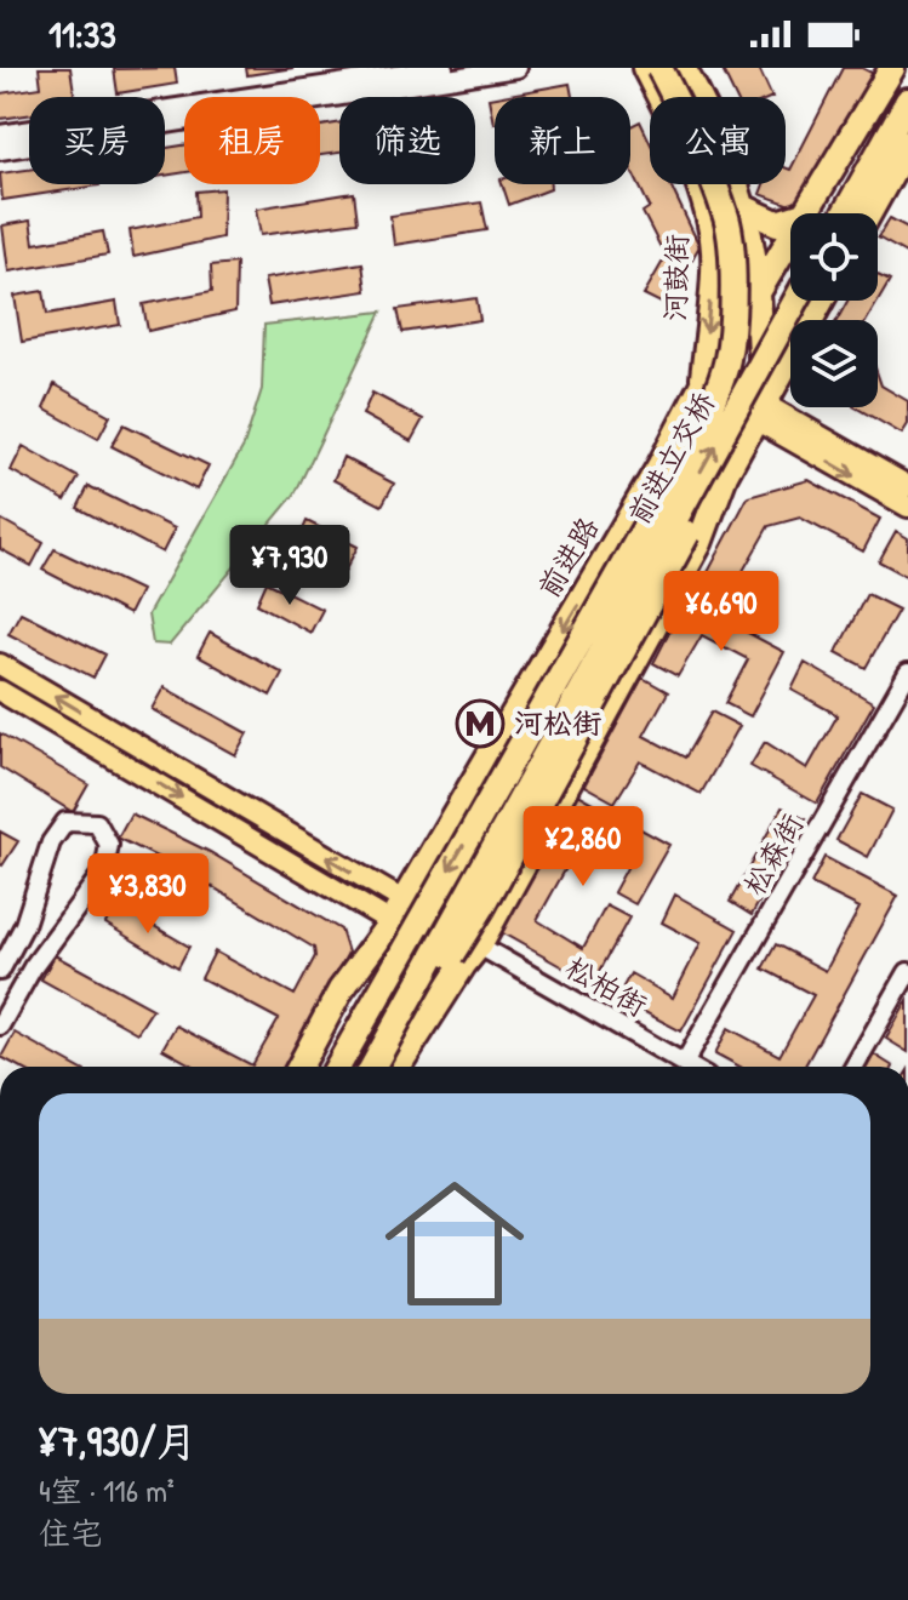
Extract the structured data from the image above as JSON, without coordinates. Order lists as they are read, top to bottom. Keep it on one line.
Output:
{"streets":{"highway":["河鼓街","前进立交桥","前进路"],"street":["松森街","松柏街"]},"crossings":[["河鼓街","前进路"],["松森街","松柏街"]],"places":{"metro station":["河松街"]},"page":{"status":"11:33","chip":["买房","租房","筛选","新上","公寓"],"price":["¥7,930","¥6,690","¥2,860","¥3,830"],"list":[{"name":"¥7,930/月","note":"4室 · 116 m² · 住宅"}]}}
